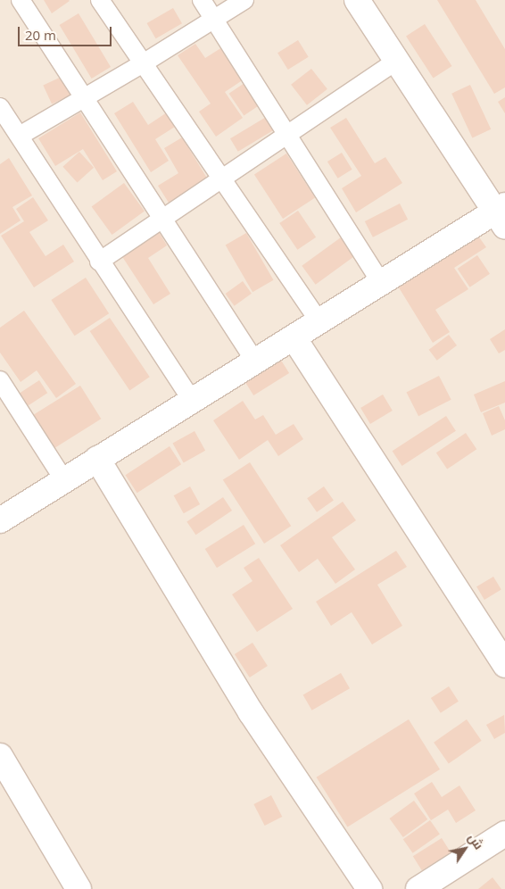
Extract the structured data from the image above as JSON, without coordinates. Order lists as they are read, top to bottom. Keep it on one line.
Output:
{"scale_bar":"20 m","north":"top right"}
